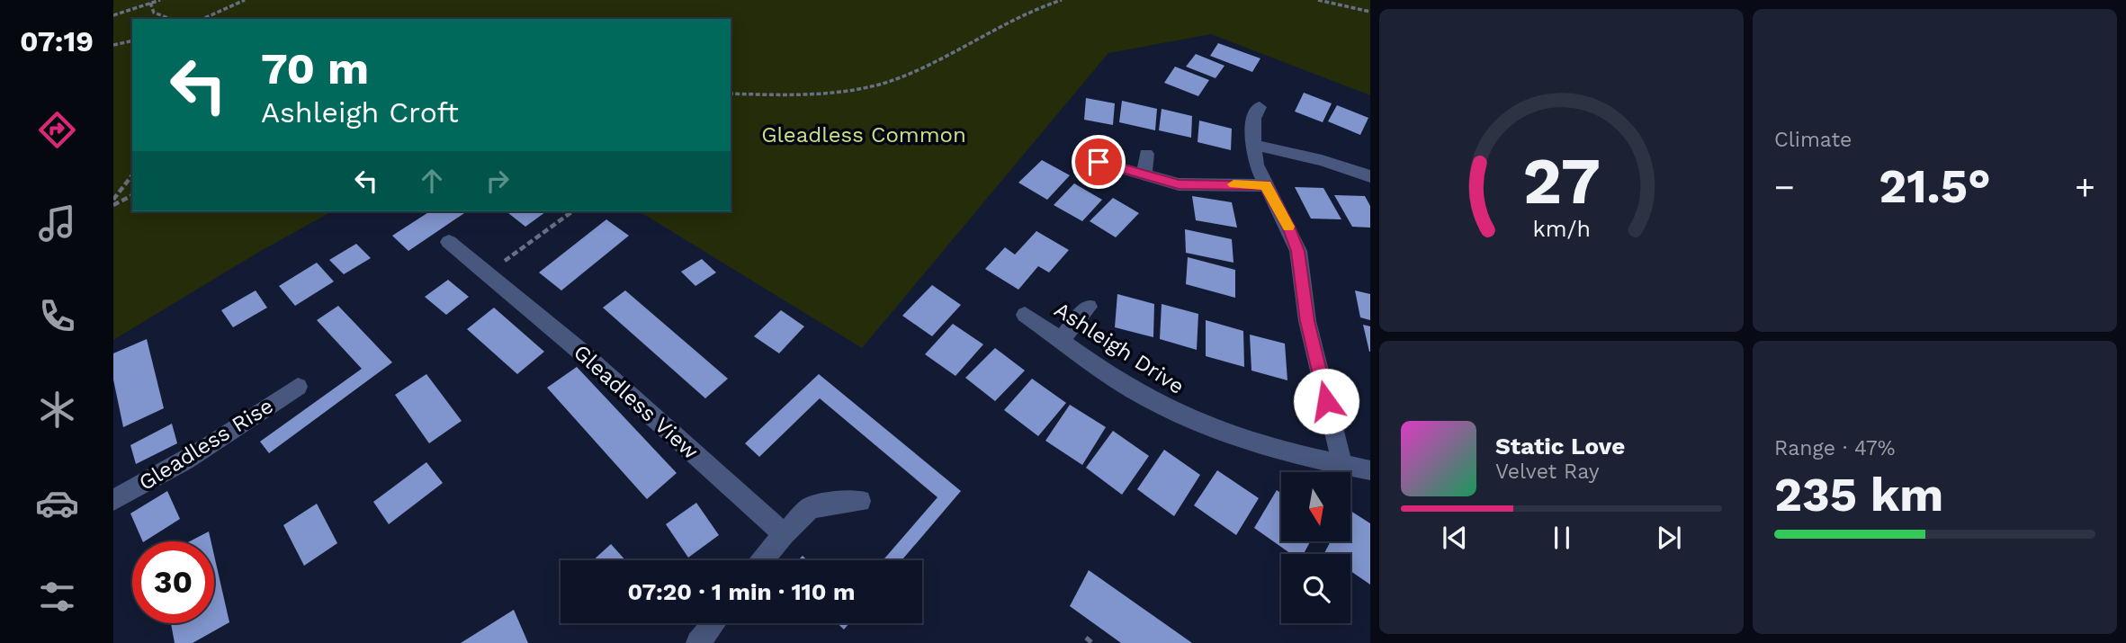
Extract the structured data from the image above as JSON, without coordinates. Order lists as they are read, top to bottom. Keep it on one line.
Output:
{"streets":{"street":["Ashleigh Drive","Gleadless View","Gleadless Rise"]},"parks":["Gleadless Common"],"north":"bottom","page":{"tabs":"07:19","tile":["Climate",["Range · 47%","235 km"]],"turn":["70 m","Ashleigh Croft"],"heat":["−","21.5°","+"],"song":["Static Love","Velvet Ray"],"limit":"30","trip":"07:20 · 1 min · 110 m","gauge":["27","km/h"]}}
